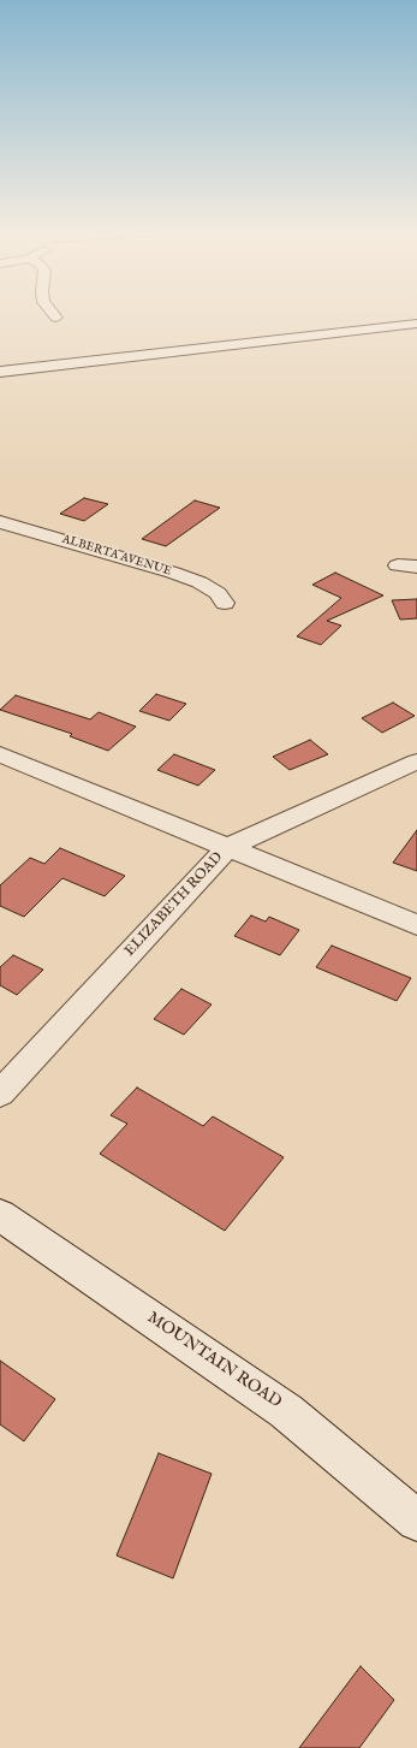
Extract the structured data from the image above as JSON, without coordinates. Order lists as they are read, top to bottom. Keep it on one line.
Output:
{"streets":{"street":["ALBERTA AVENUE","ELIZABETH ROAD","MOUNTAIN ROAD"]}}
